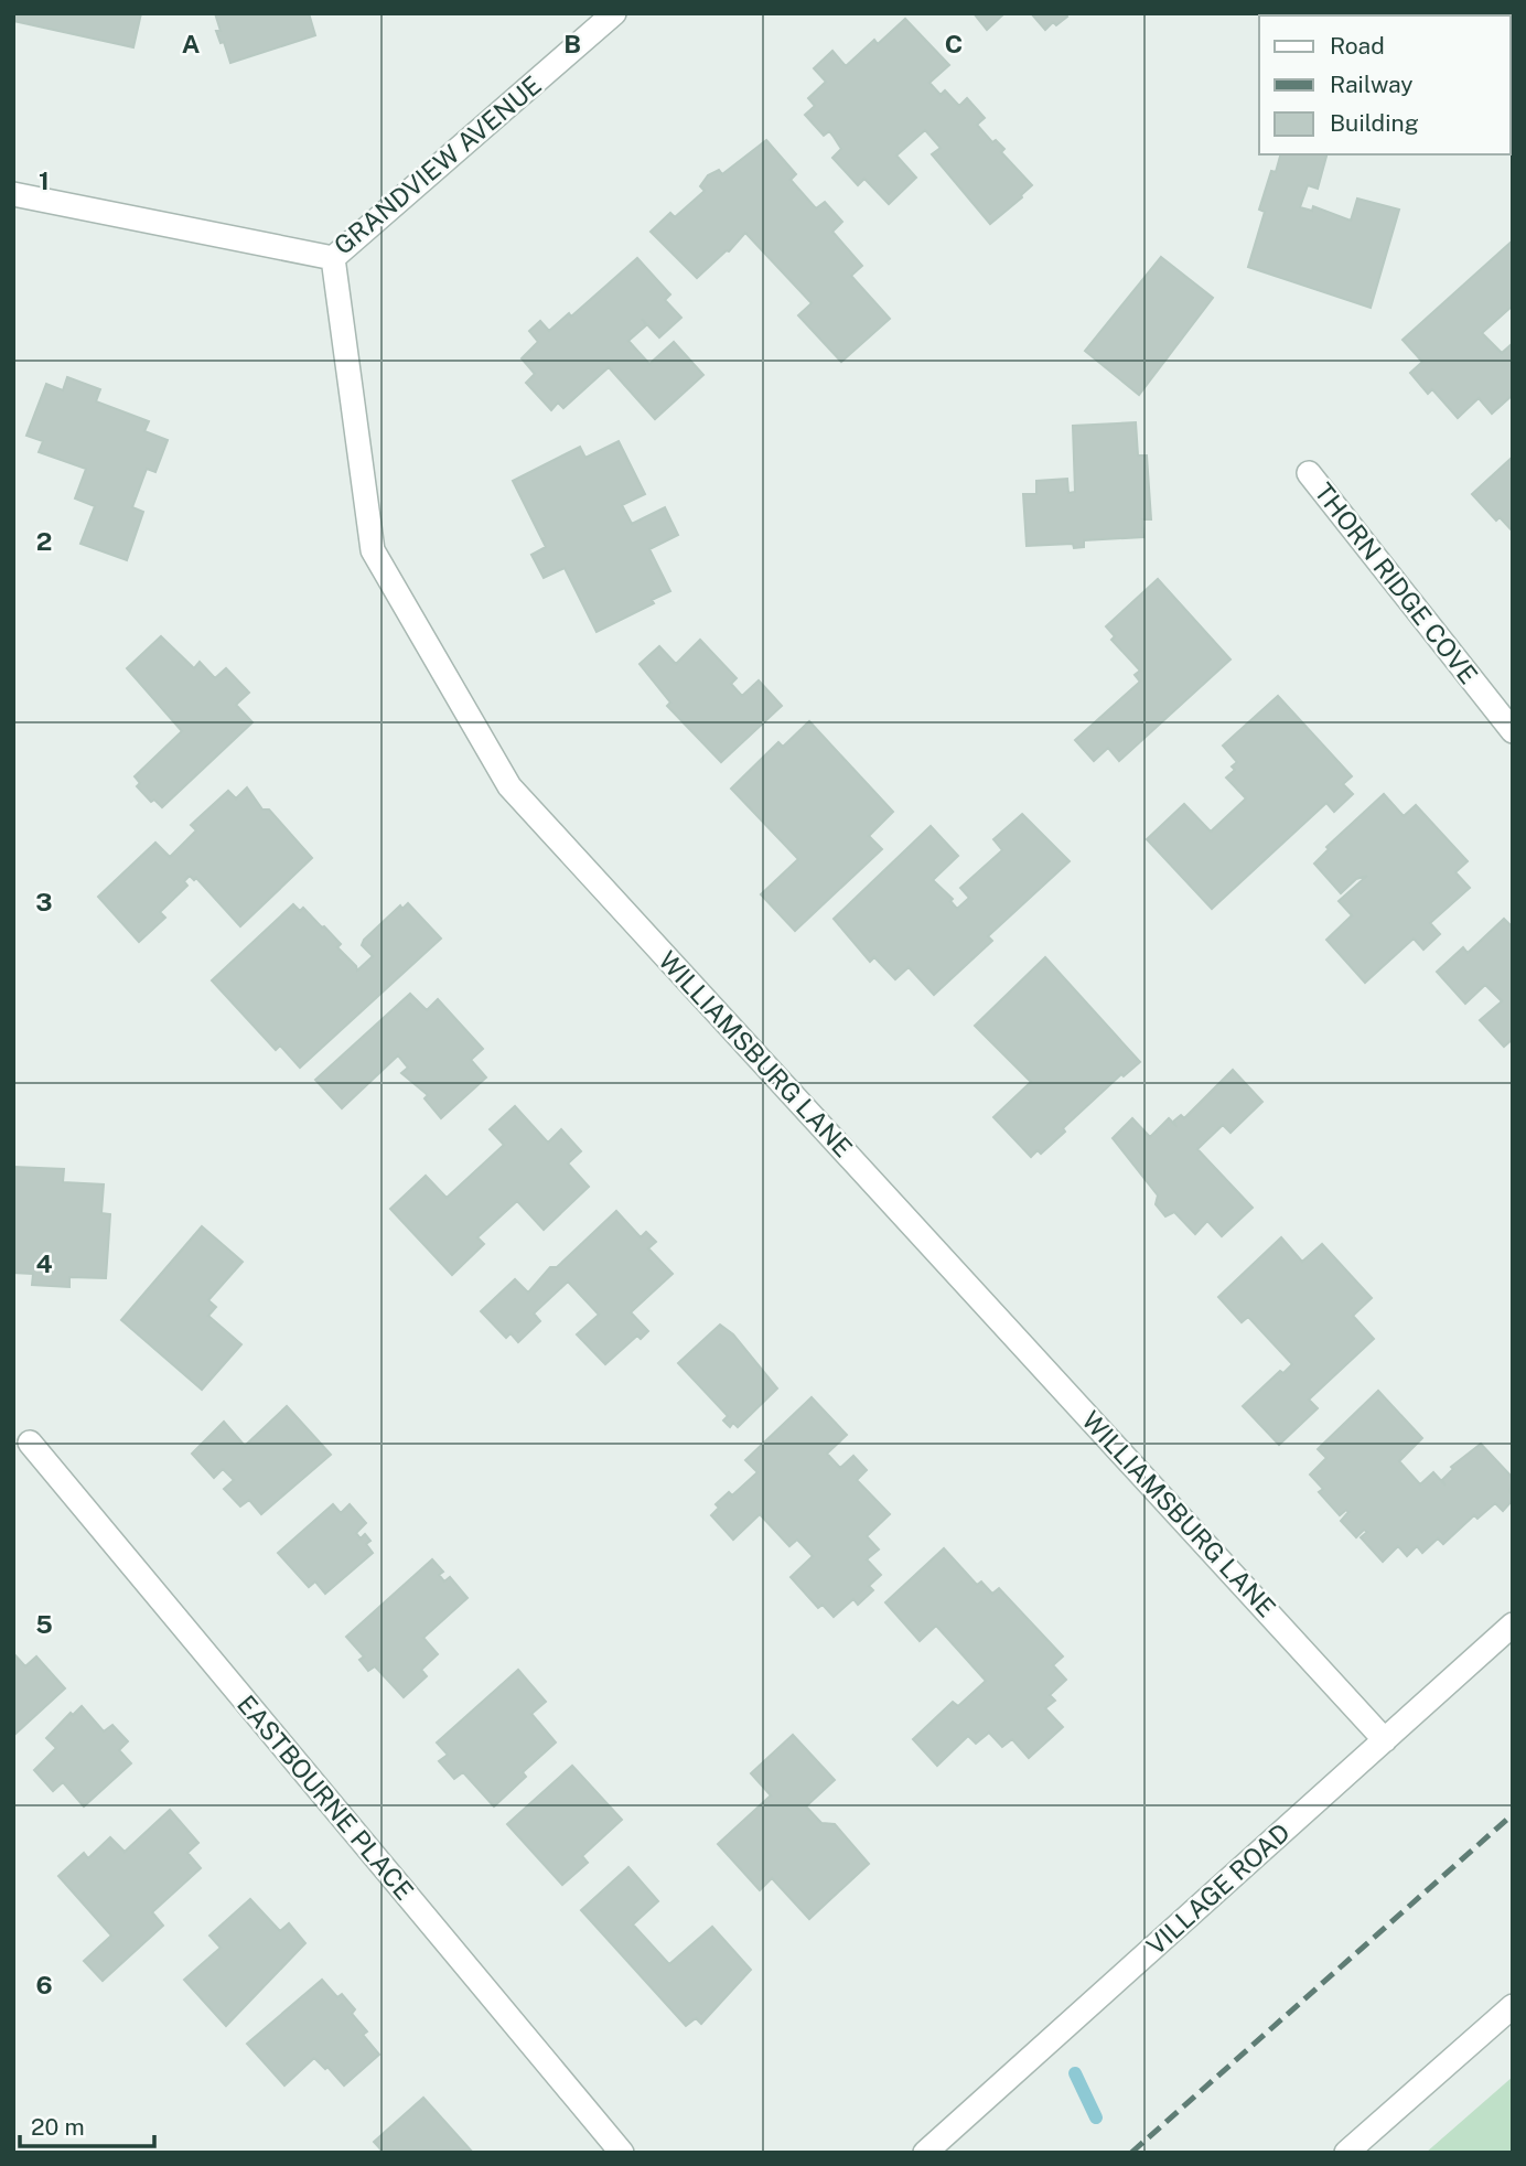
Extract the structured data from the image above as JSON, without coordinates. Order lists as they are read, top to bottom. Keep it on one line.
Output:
{"streets":{"street":["GRANDVIEW AVENUE","THORN RIDGE COVE","WILLIAMSBURG LANE","EASTBOURNE PLACE","VILLAGE ROAD"]},"crossings":[["GRANDVIEW AVENUE","WILLIAMSBURG LANE"],["WILLIAMSBURG LANE","VILLAGE ROAD"]],"legend":["Road","Railway","Building"],"scale_bar":"20 m","grid":{"columns":["A","B","C"],"rows":["1","2","3","4","5","6"]}}
